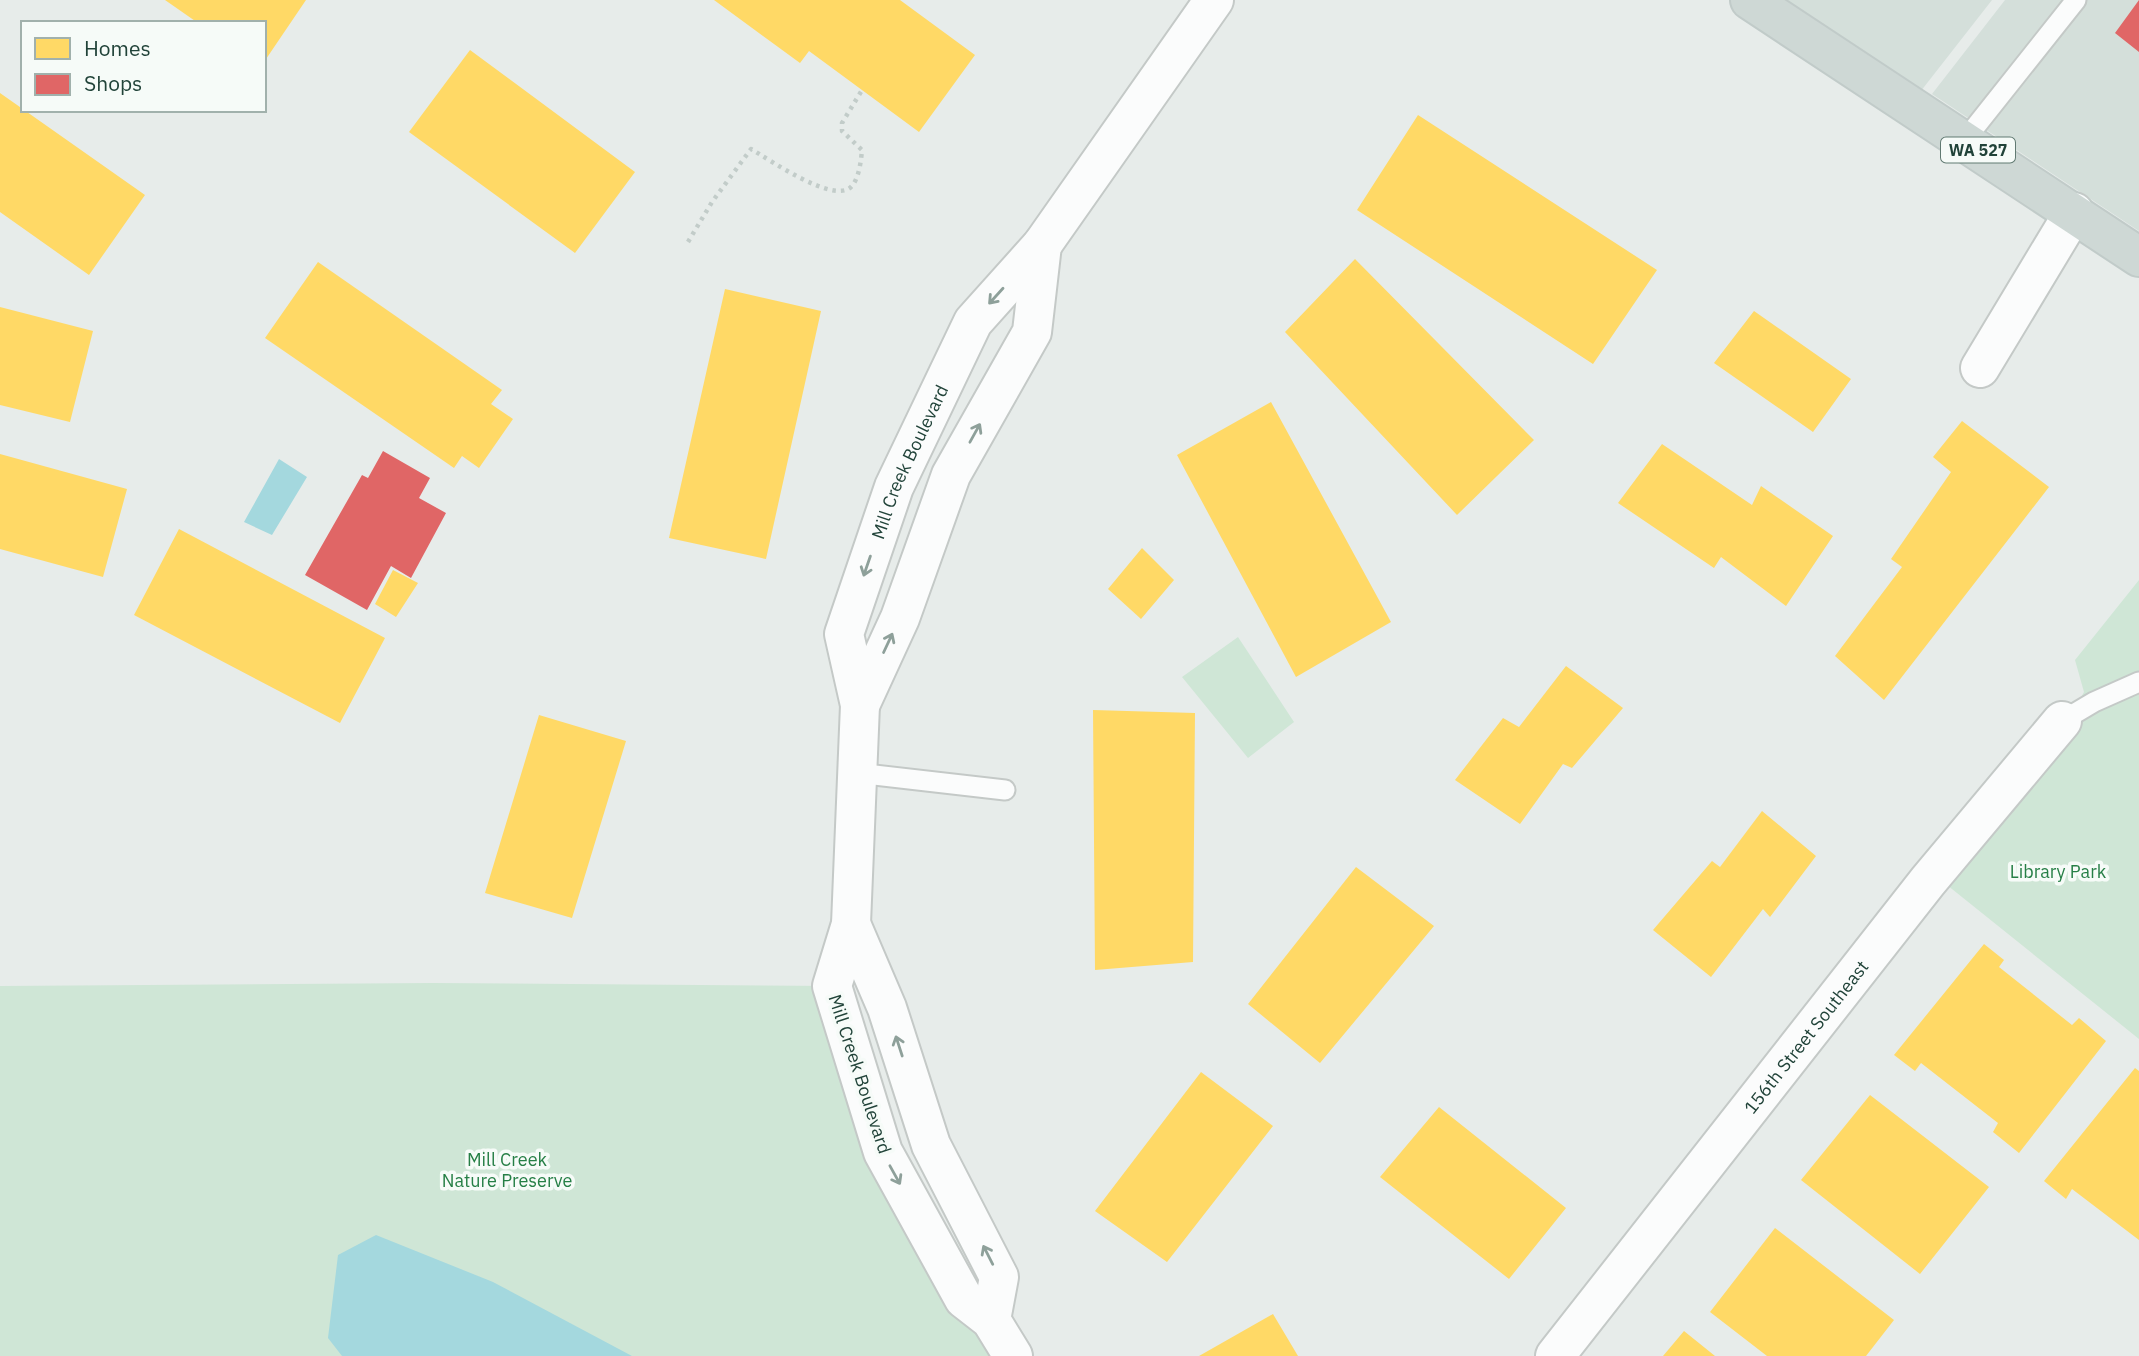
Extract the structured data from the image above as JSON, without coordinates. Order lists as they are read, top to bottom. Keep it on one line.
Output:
{"streets":{"main road":["WA 527"],"street":["Mill Creek Boulevard","156th Street Southeast"]},"parks":["Library Park","Mill Creek Nature Preserve"],"legend":["Homes","Shops"]}
